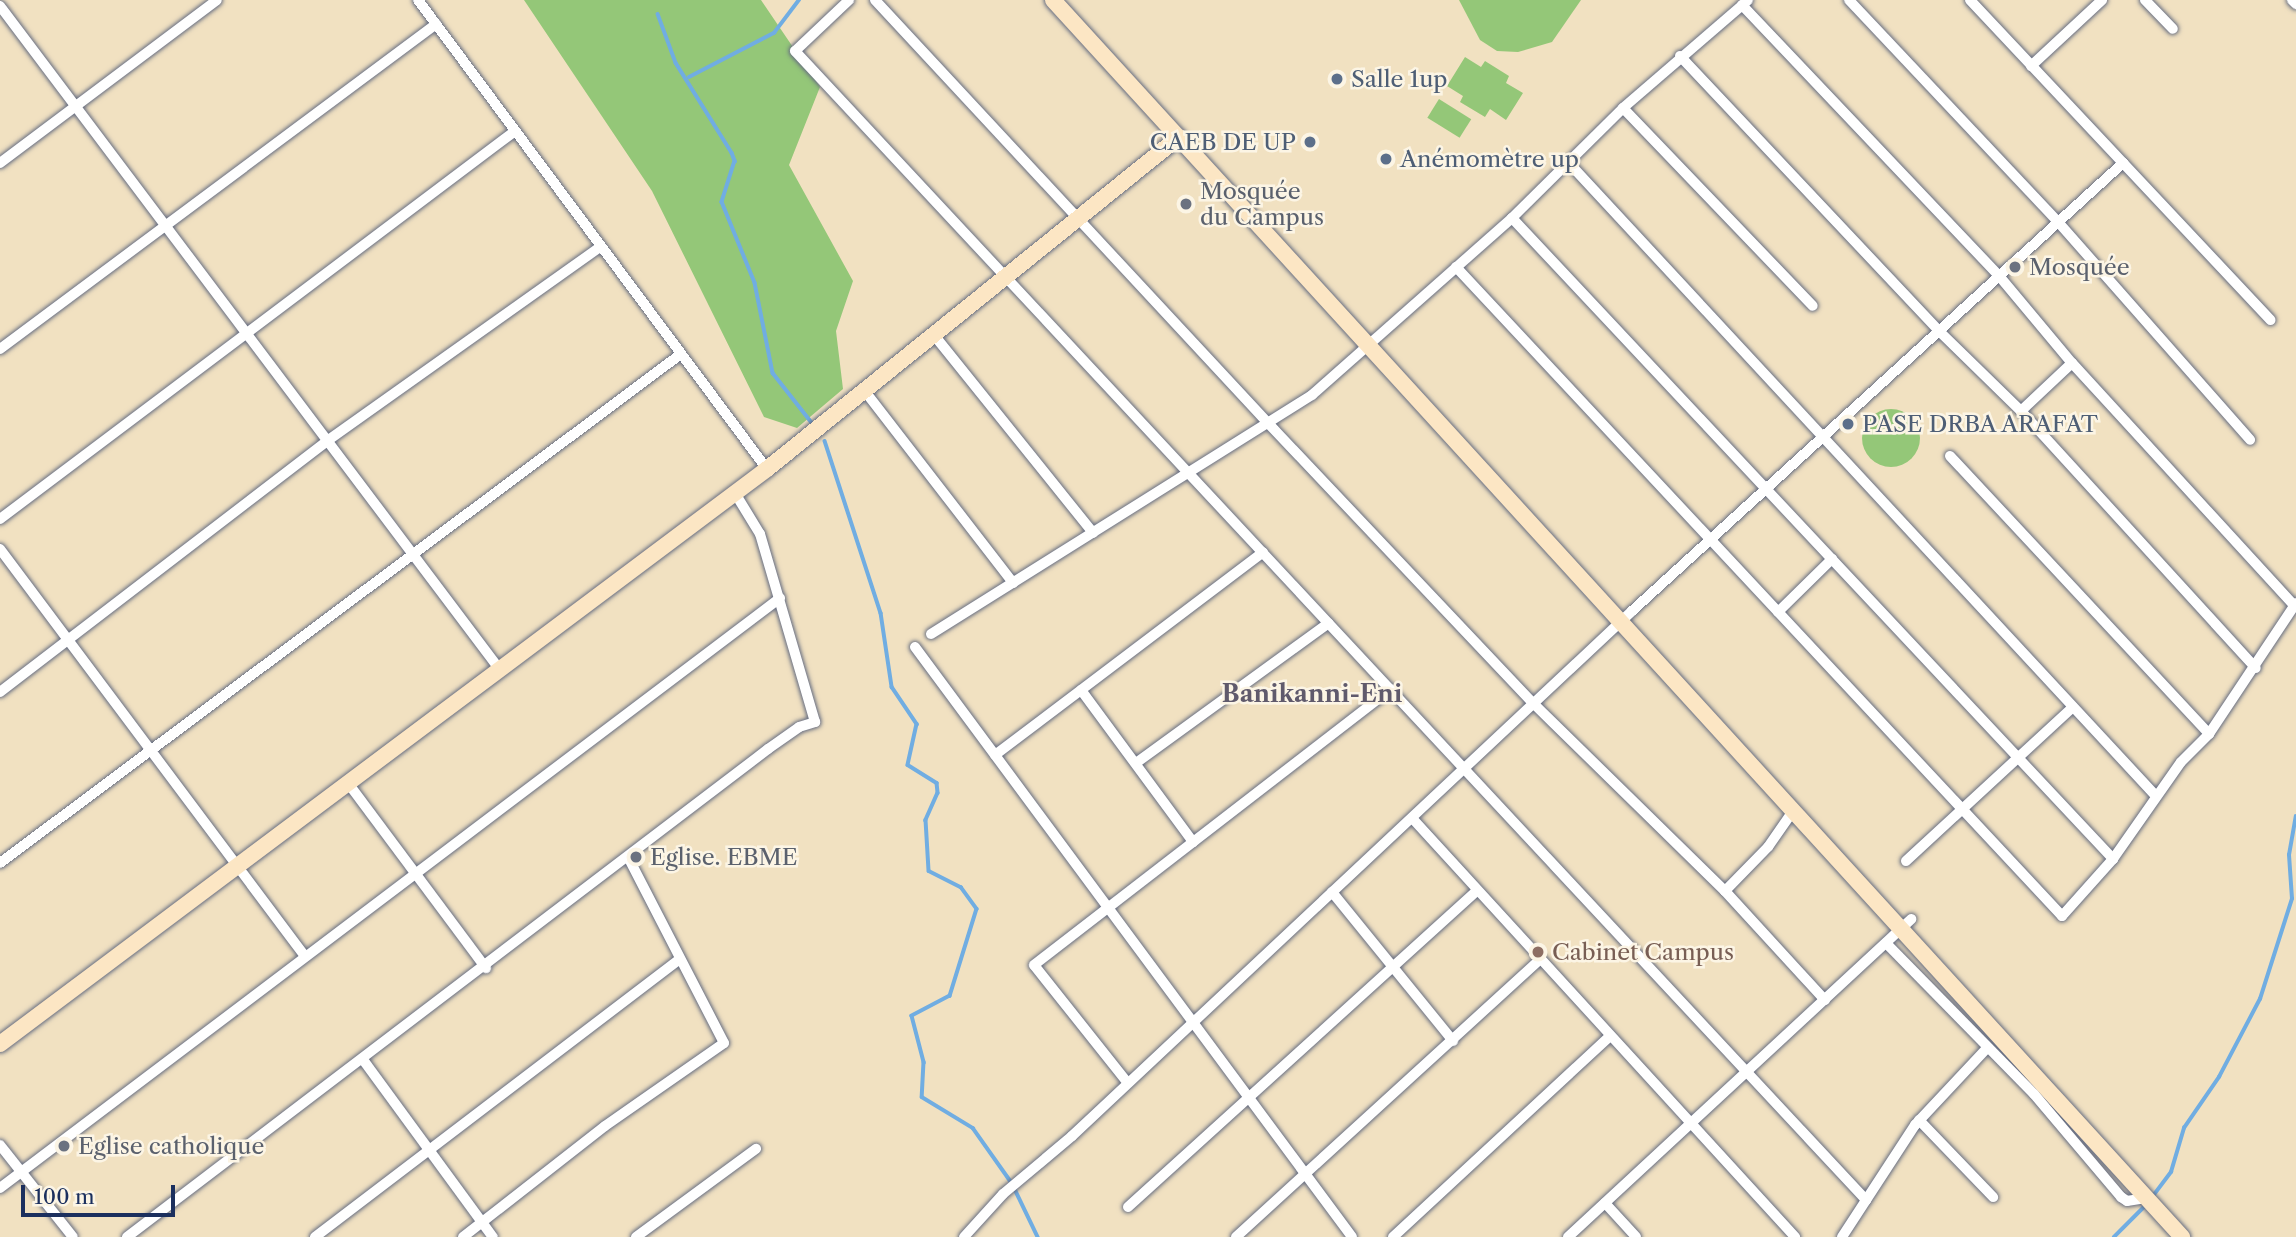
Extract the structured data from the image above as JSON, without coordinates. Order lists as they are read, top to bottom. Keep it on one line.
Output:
{"districts":["Banikanni-Eni"],"places":["Salle 1up","CAEB DE UP","Anémomètre up","Mosquée du Campus","Mosquée","PASE DRBA ARAFAT","Eglise. EBME","Cabinet Campus","Eglise catholique"],"scale_bar":"100 m"}
